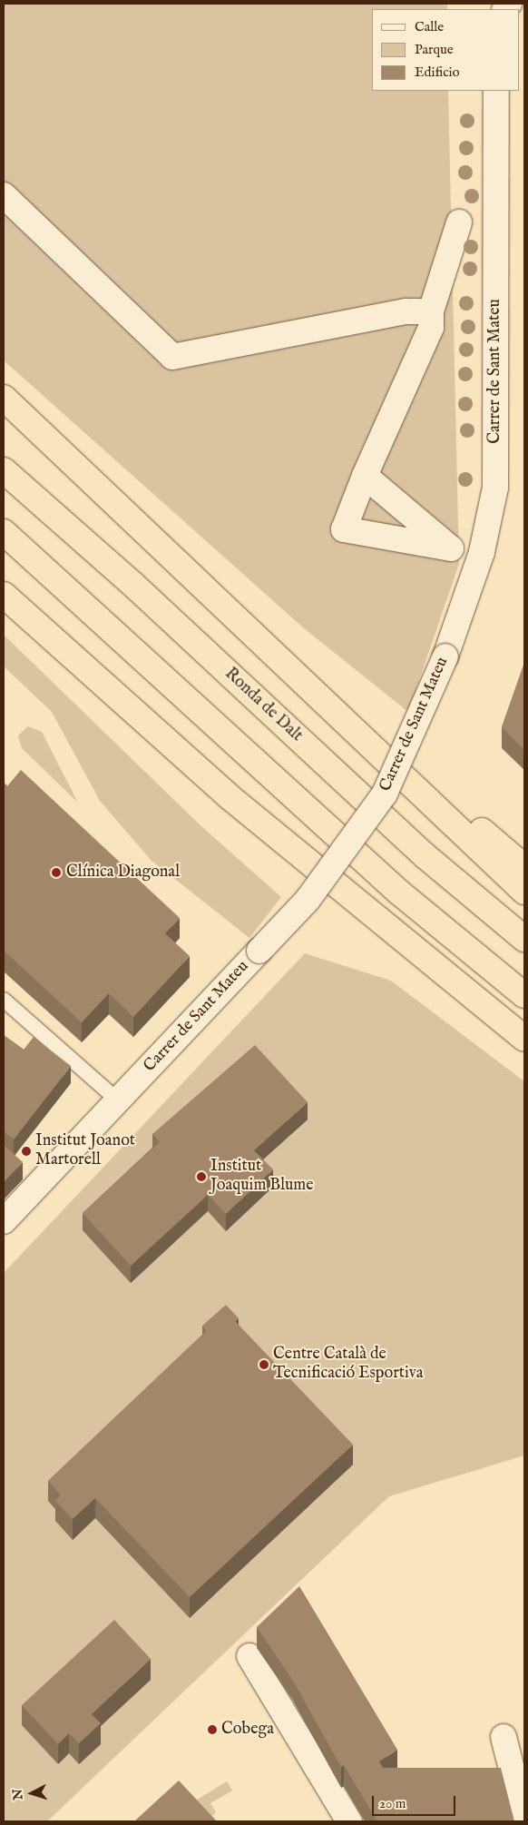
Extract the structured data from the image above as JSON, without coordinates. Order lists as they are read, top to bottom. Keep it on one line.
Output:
{"streets":{"highway":["Ronda de Dalt"],"street":["Carrer de Sant Mateu"]},"places":["Clínica Diagonal","Institut Joanot Martorell","Institut Joaquim Blume","Centre Català de Tecnificació Esportiva","Cobega"],"legend":["Calle","Parque","Edificio"],"scale_bar":"20 m","north":"left"}
